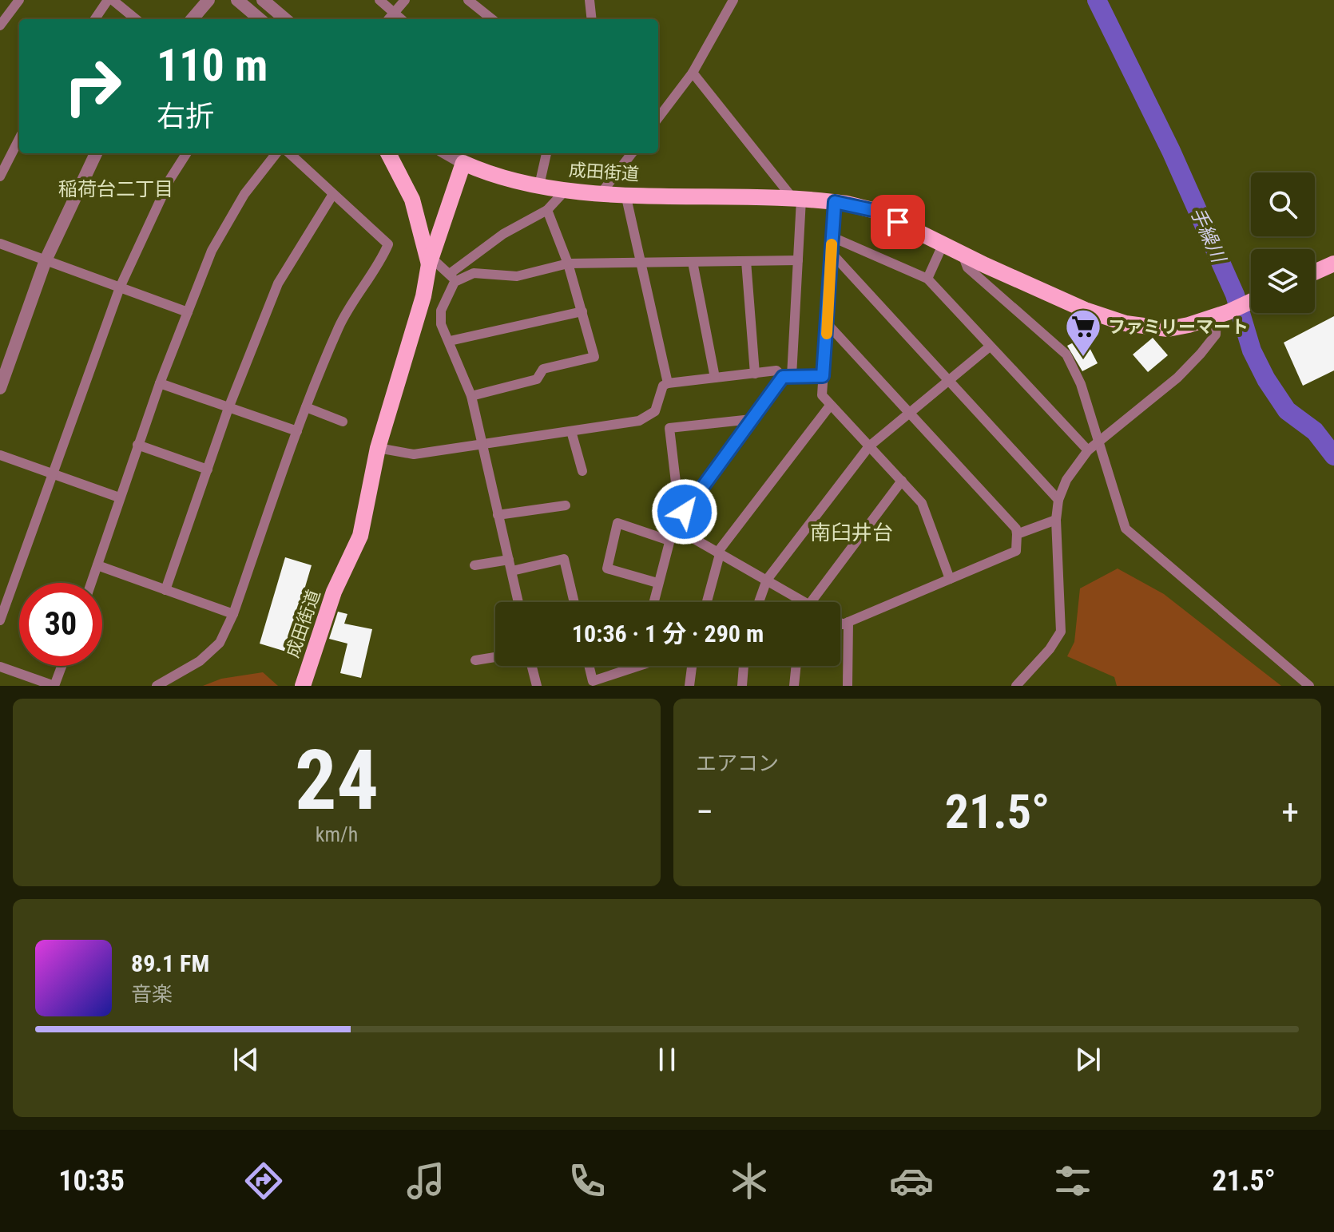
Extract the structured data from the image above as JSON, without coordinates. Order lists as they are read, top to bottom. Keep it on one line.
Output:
{"streets":{"highway":["成田街道"]},"districts":["稲荷台二丁目","南臼井台"],"water":["手繰川"],"places":{"supermarket":["ファミリーマート"]},"page":{"turn":["110 m","右折"],"limit":"30","trip":"10:36 · 1 分 · 290 m","tile":[["24","km/h"],"エアコン"],"heat":["−","21.5°","+"],"song":["89.1 FM","音楽"],"tabs":["10:35","21.5°"]}}
